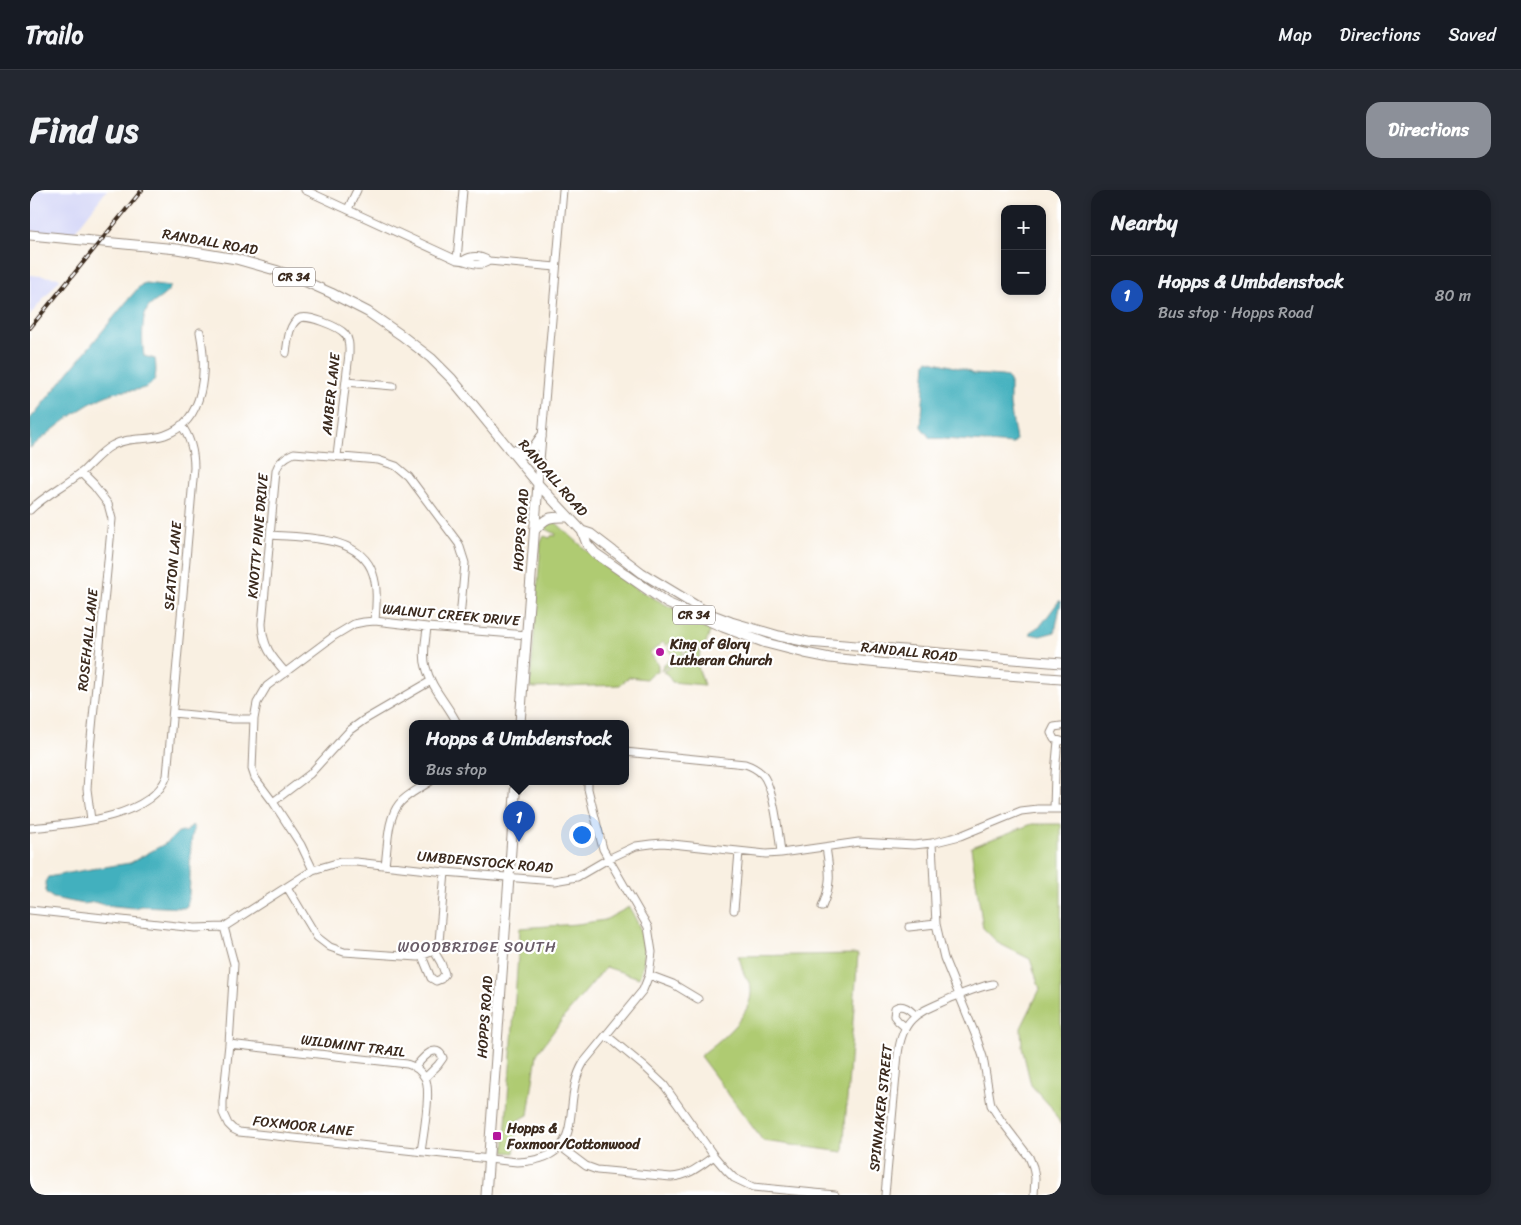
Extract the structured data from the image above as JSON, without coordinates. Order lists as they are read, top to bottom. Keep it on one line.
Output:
{"streets":{"main road":["RANDALL ROAD","CR 34","HOPPS ROAD"],"street":["AMBER LANE","KNOTTY PINE DRIVE","SEATON LANE","WALNUT CREEK DRIVE","ROSEHALL LANE","UMBDENSTOCK ROAD","WILDMINT TRAIL","SPINNAKER STREET","FOXMOOR LANE"]},"crossings":[["RANDALL ROAD","HOPPS ROAD"],["AMBER LANE","KNOTTY PINE DRIVE"],["HOPPS ROAD","WALNUT CREEK DRIVE"],["HOPPS ROAD","UMBDENSTOCK ROAD"],["HOPPS ROAD","FOXMOOR LANE"],["KNOTTY PINE DRIVE","WALNUT CREEK DRIVE"],["SEATON LANE","ROSEHALL LANE"],["WALNUT CREEK DRIVE","UMBDENSTOCK ROAD"],["UMBDENSTOCK ROAD","FOXMOOR LANE"],["WILDMINT TRAIL","FOXMOOR LANE"]],"districts":["WOODBRIDGE SOUTH"],"places":{"other":["King of Glory Lutheran Church"],"transit":["Hopps & Foxmoor/Cottonwood"]},"page":{"header":"Trailo","nav":["Map","Directions","Saved"],"title":"Find us","buttons":"Directions","heading":"Nearby","map_buttons":["+","−"],"list":[{"mark":"1","name":"Hopps & Umbdenstock","note":"Bus stop · Hopps Road","value":"80 m"}],"popup":["Hopps & Umbdenstock","Bus stop"],"pins":"1"}}
